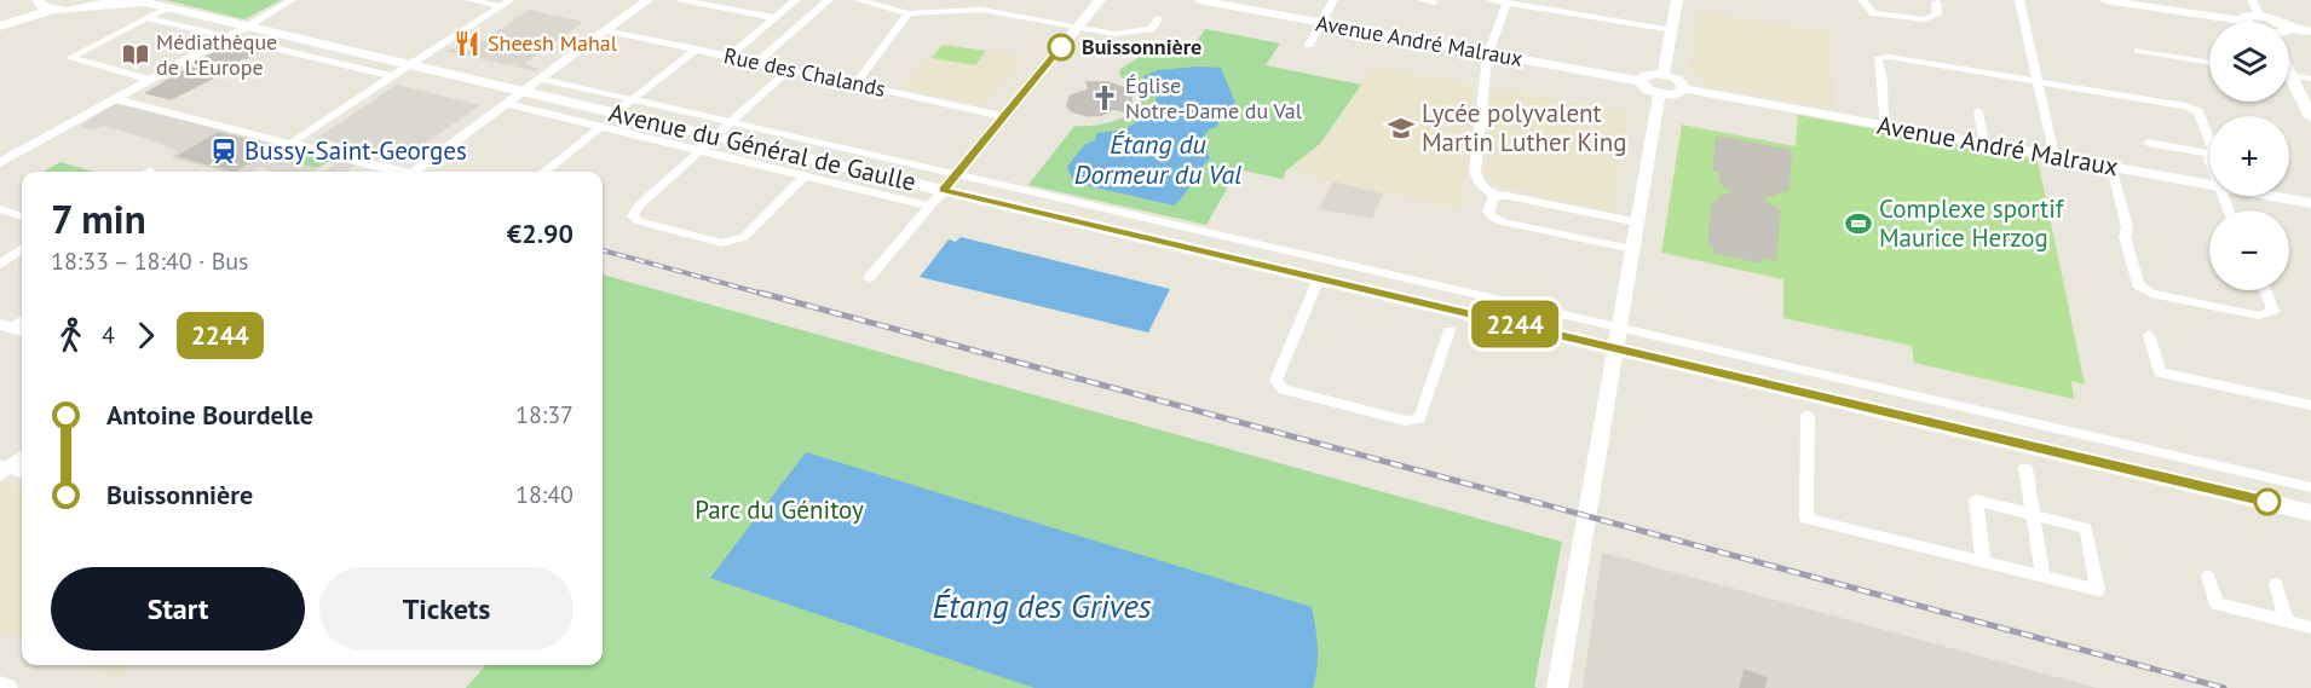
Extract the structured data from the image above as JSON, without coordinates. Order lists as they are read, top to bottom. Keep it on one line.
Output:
{"streets":{"main road":["Avenue du Général de Gaulle"],"street":["Avenue André Malraux","Rue des Chalands"]},"water":["Étang du Dormeur du Val","Étang des Grives"],"parks":["Parc du Génitoy"],"places":{"restaurant":["Sheesh Mahal"],"other":["Buissonnière"],"library":["Médiathèque de L'Europe"],"church":["Église Notre-Dame du Val"],"school or university":["Lycée polyvalent Martin Luther King"],"station":["Bussy-Saint-Georges"],"sports":["Complexe sportif Maurice Herzog"]},"lines":["bus line 2244"],"page":{"on_map":"2244","map_buttons":["+","−"],"heading":["7 min","18:33 – 18:40 · Bus","€2.90"],"legs":["4","2244"],"list":[{"name":"Antoine Bourdelle","value":"18:37"},{"name":"Buissonnière","value":"18:40"}],"buttons":["Start","Tickets"]}}
